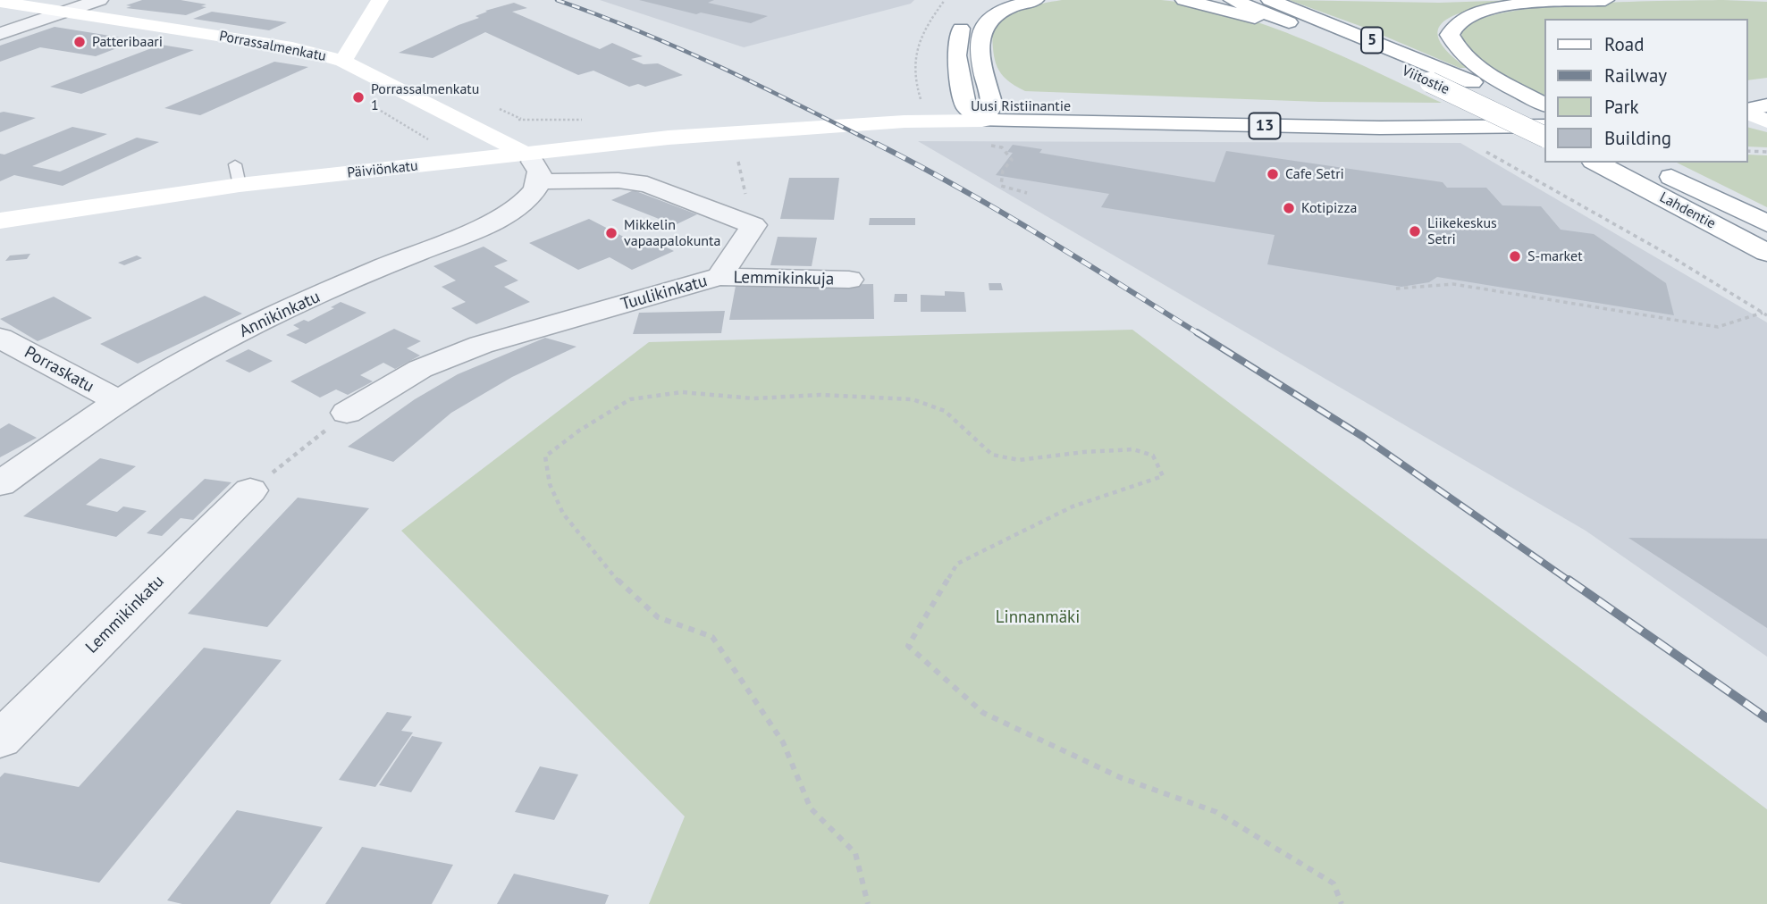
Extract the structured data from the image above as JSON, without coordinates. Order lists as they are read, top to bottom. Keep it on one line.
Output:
{"streets":{"main road":["5","Porrassalmenkatu","Viitostie","Uusi Ristiinantie","13","Päiviönkatu","Lahdentie"],"street":["Lemmikinkuja","Tuulikinkatu","Annikinkatu","Porraskatu","Lemmikinkatu"]},"crossings":[["Porrassalmenkatu","Uusi Ristiinantie"],["Porrassalmenkatu","Päiviönkatu"],["Uusi Ristiinantie","Päiviönkatu"],["Lemmikinkuja","Tuulikinkatu"],["Tuulikinkatu","Annikinkatu"],["Annikinkatu","Porraskatu"]],"parks":["Linnanmäki"],"places":["Patteribaari","Porrassalmenkatu 1","Cafe Setri","Kotipizza","Liikekeskus Setri","Mikkelin vapaapalokunta","S-market"],"legend":["Road","Railway","Park","Building"]}
